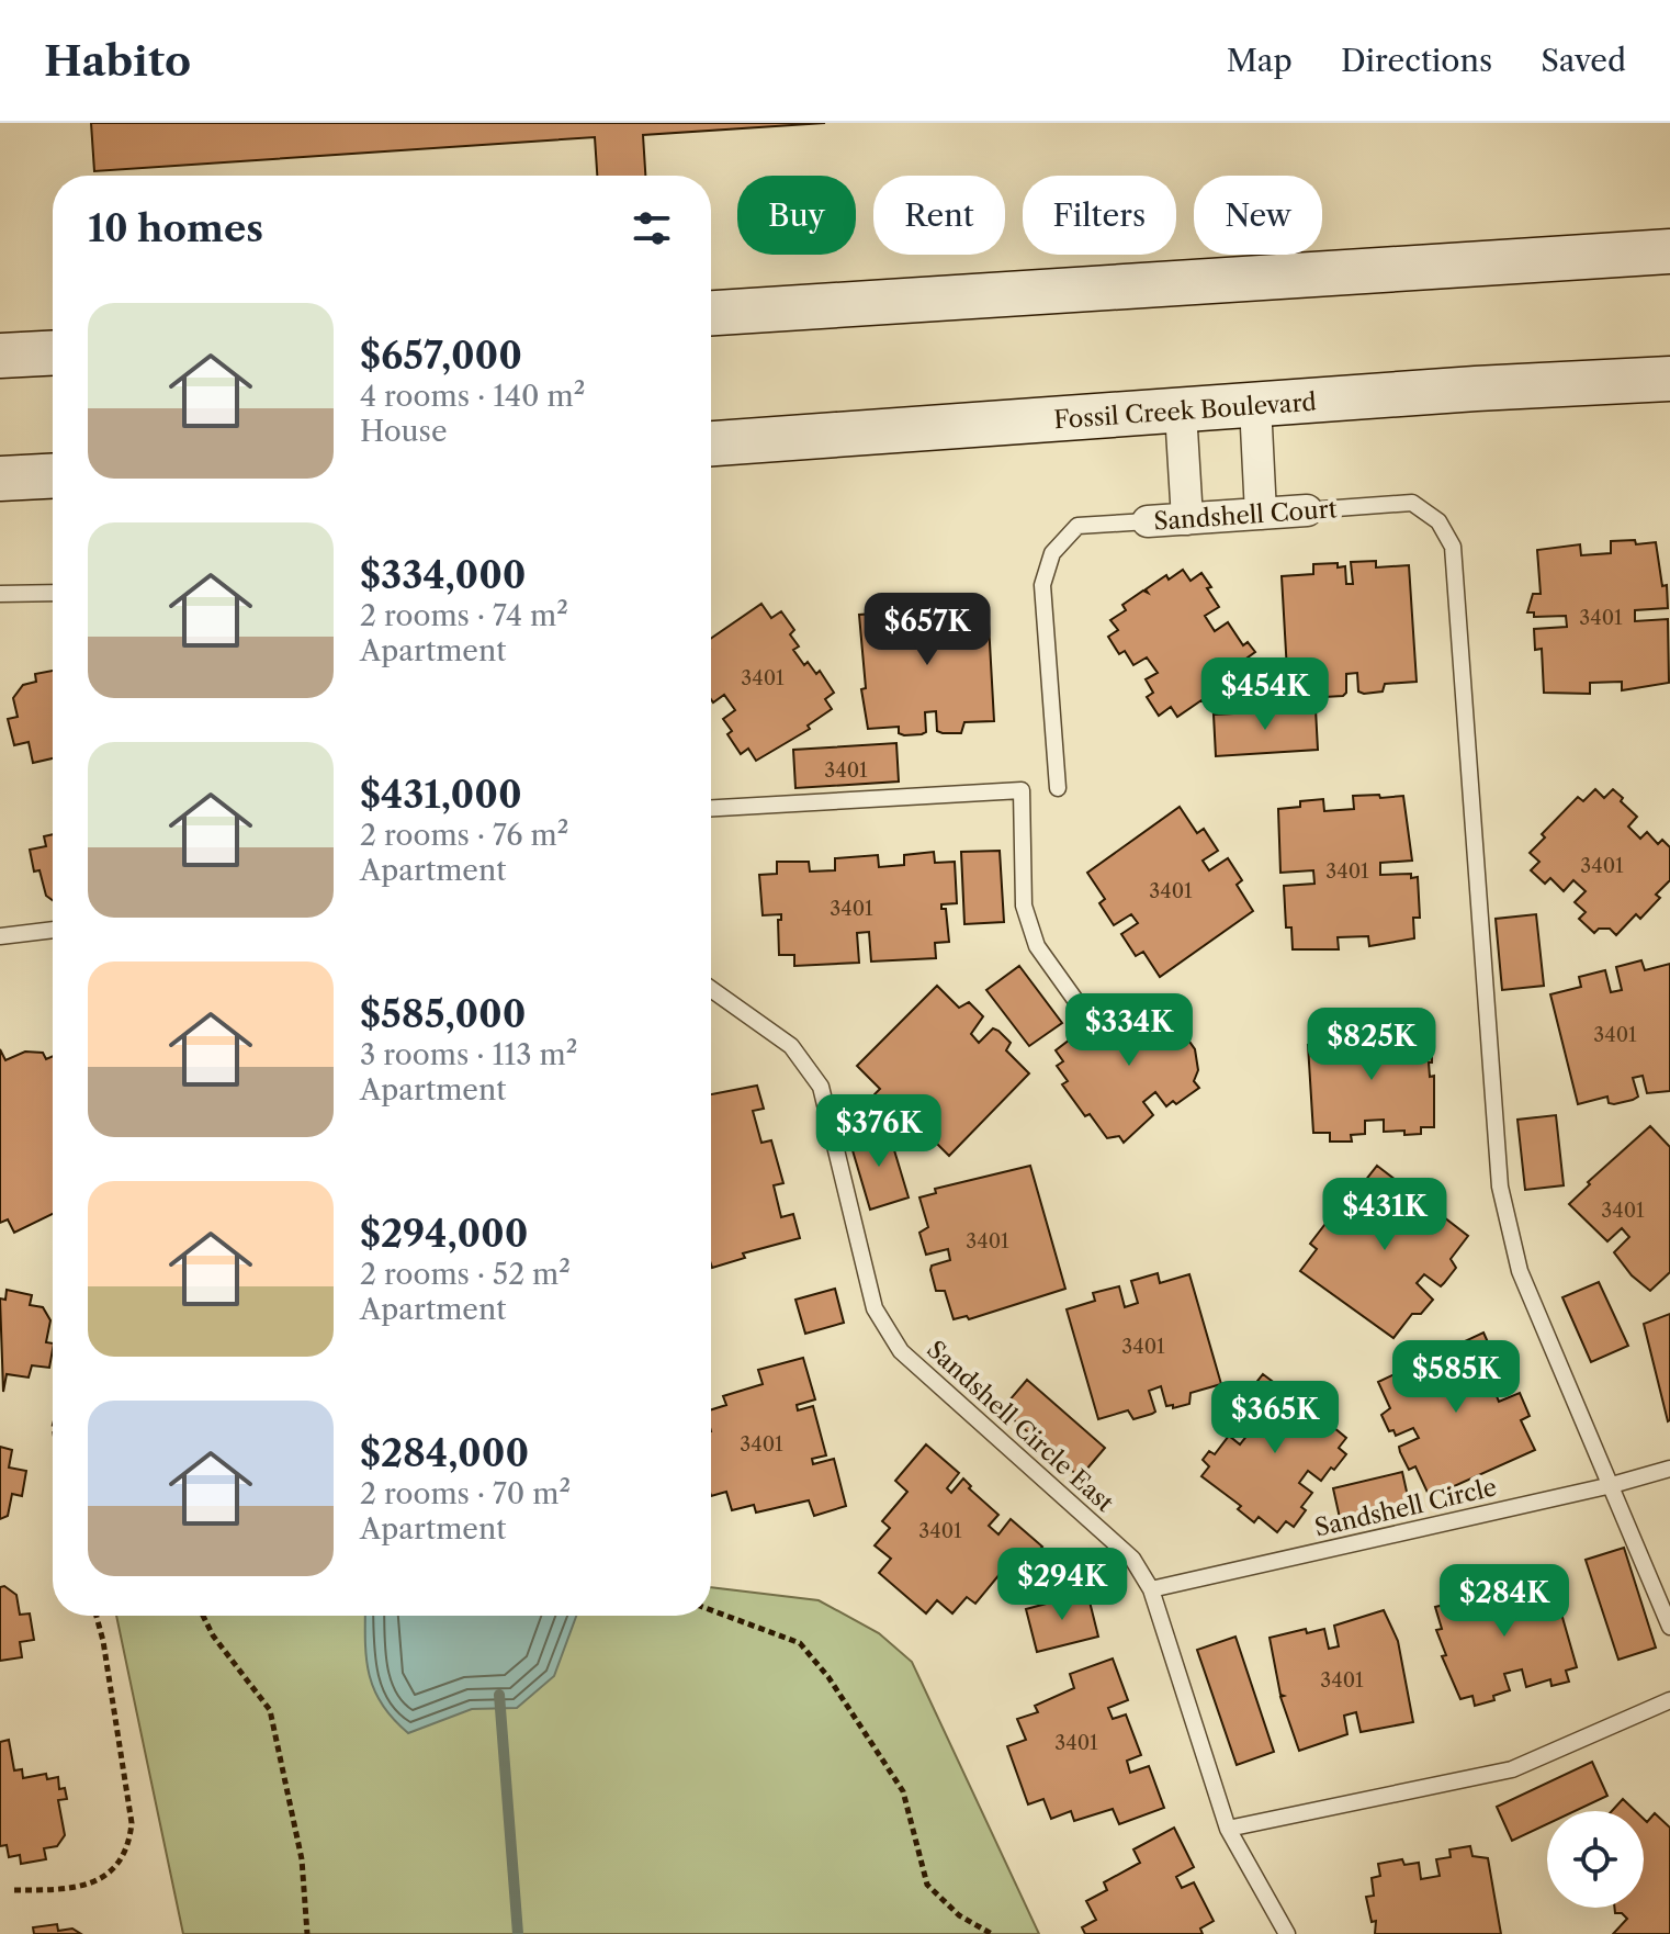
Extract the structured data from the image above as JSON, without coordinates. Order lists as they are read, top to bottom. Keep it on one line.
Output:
{"streets":{"main road":["Fossil Creek Boulevard"],"street":["Sandshell Court"],"lane":["Sandshell Circle East","Sandshell Circle"]},"crossings":[["Sandshell Court","Sandshell Circle"],["Sandshell Circle East","Sandshell Circle"]],"house_numbers":["3401","3401","3401","3401","3401","3401","3401","3401","3401","3401","3401","3401","3401","3401","3401"],"page":{"header":"Habito","nav":["Map","Directions","Saved"],"chip":["Buy","Rent","Filters","New"],"heading":"10 homes","list":[{"name":"$657,000","note":"4 rooms · 140 m² · House"},{"name":"$334,000","note":"2 rooms · 74 m² · Apartment"},{"name":"$431,000","note":"2 rooms · 76 m² · Apartment"},{"name":"$585,000","note":"3 rooms · 113 m² · Apartment"},{"name":"$294,000","note":"2 rooms · 52 m² · Apartment"},{"name":"$284,000","note":"2 rooms · 70 m² · Apartment"}],"price":["$657K","$454K","$334K","$825K","$376K","$431K","$585K","$365K","$294K","$284K"]}}
